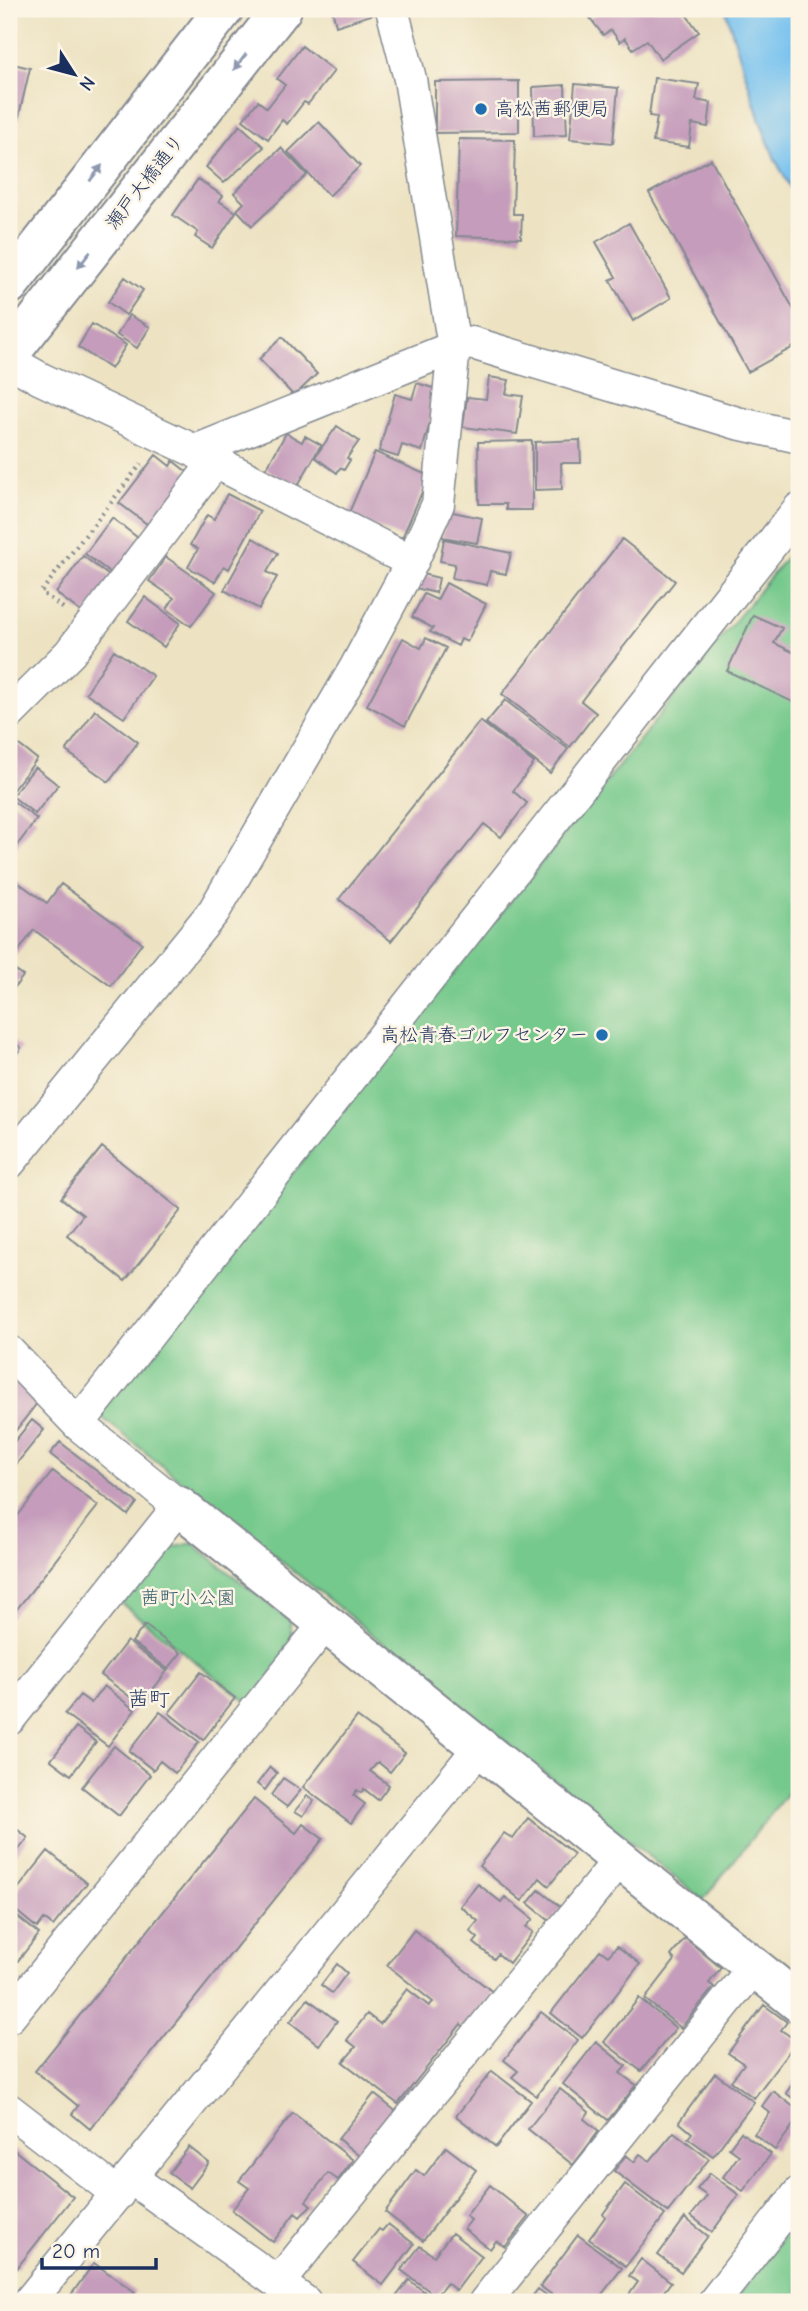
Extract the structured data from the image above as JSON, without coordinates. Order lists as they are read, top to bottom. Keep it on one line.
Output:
{"streets":{"street":["瀬戸大橋通り"]},"districts":["茜町"],"parks":["茜町小公園"],"places":["高松茜郵便局","高松青春ゴルフセンター"],"scale_bar":"20 m","north":"bottom right"}
